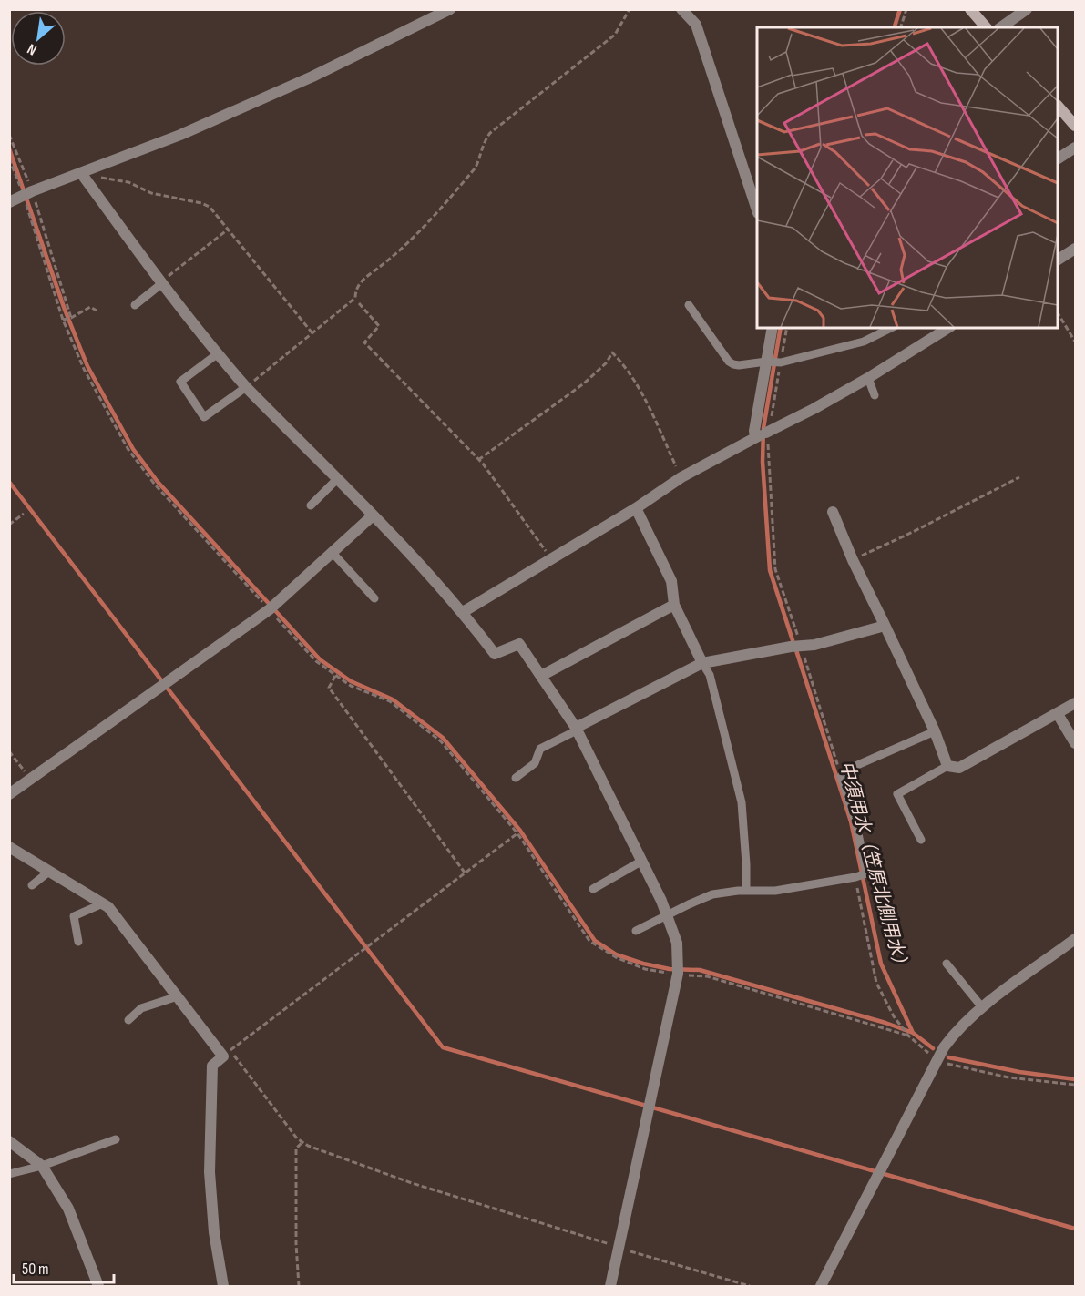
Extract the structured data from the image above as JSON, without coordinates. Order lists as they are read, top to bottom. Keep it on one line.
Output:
{"water":["中須用水（笠原北側用水）"],"scale_bar":"50 m","north":"bottom left"}
